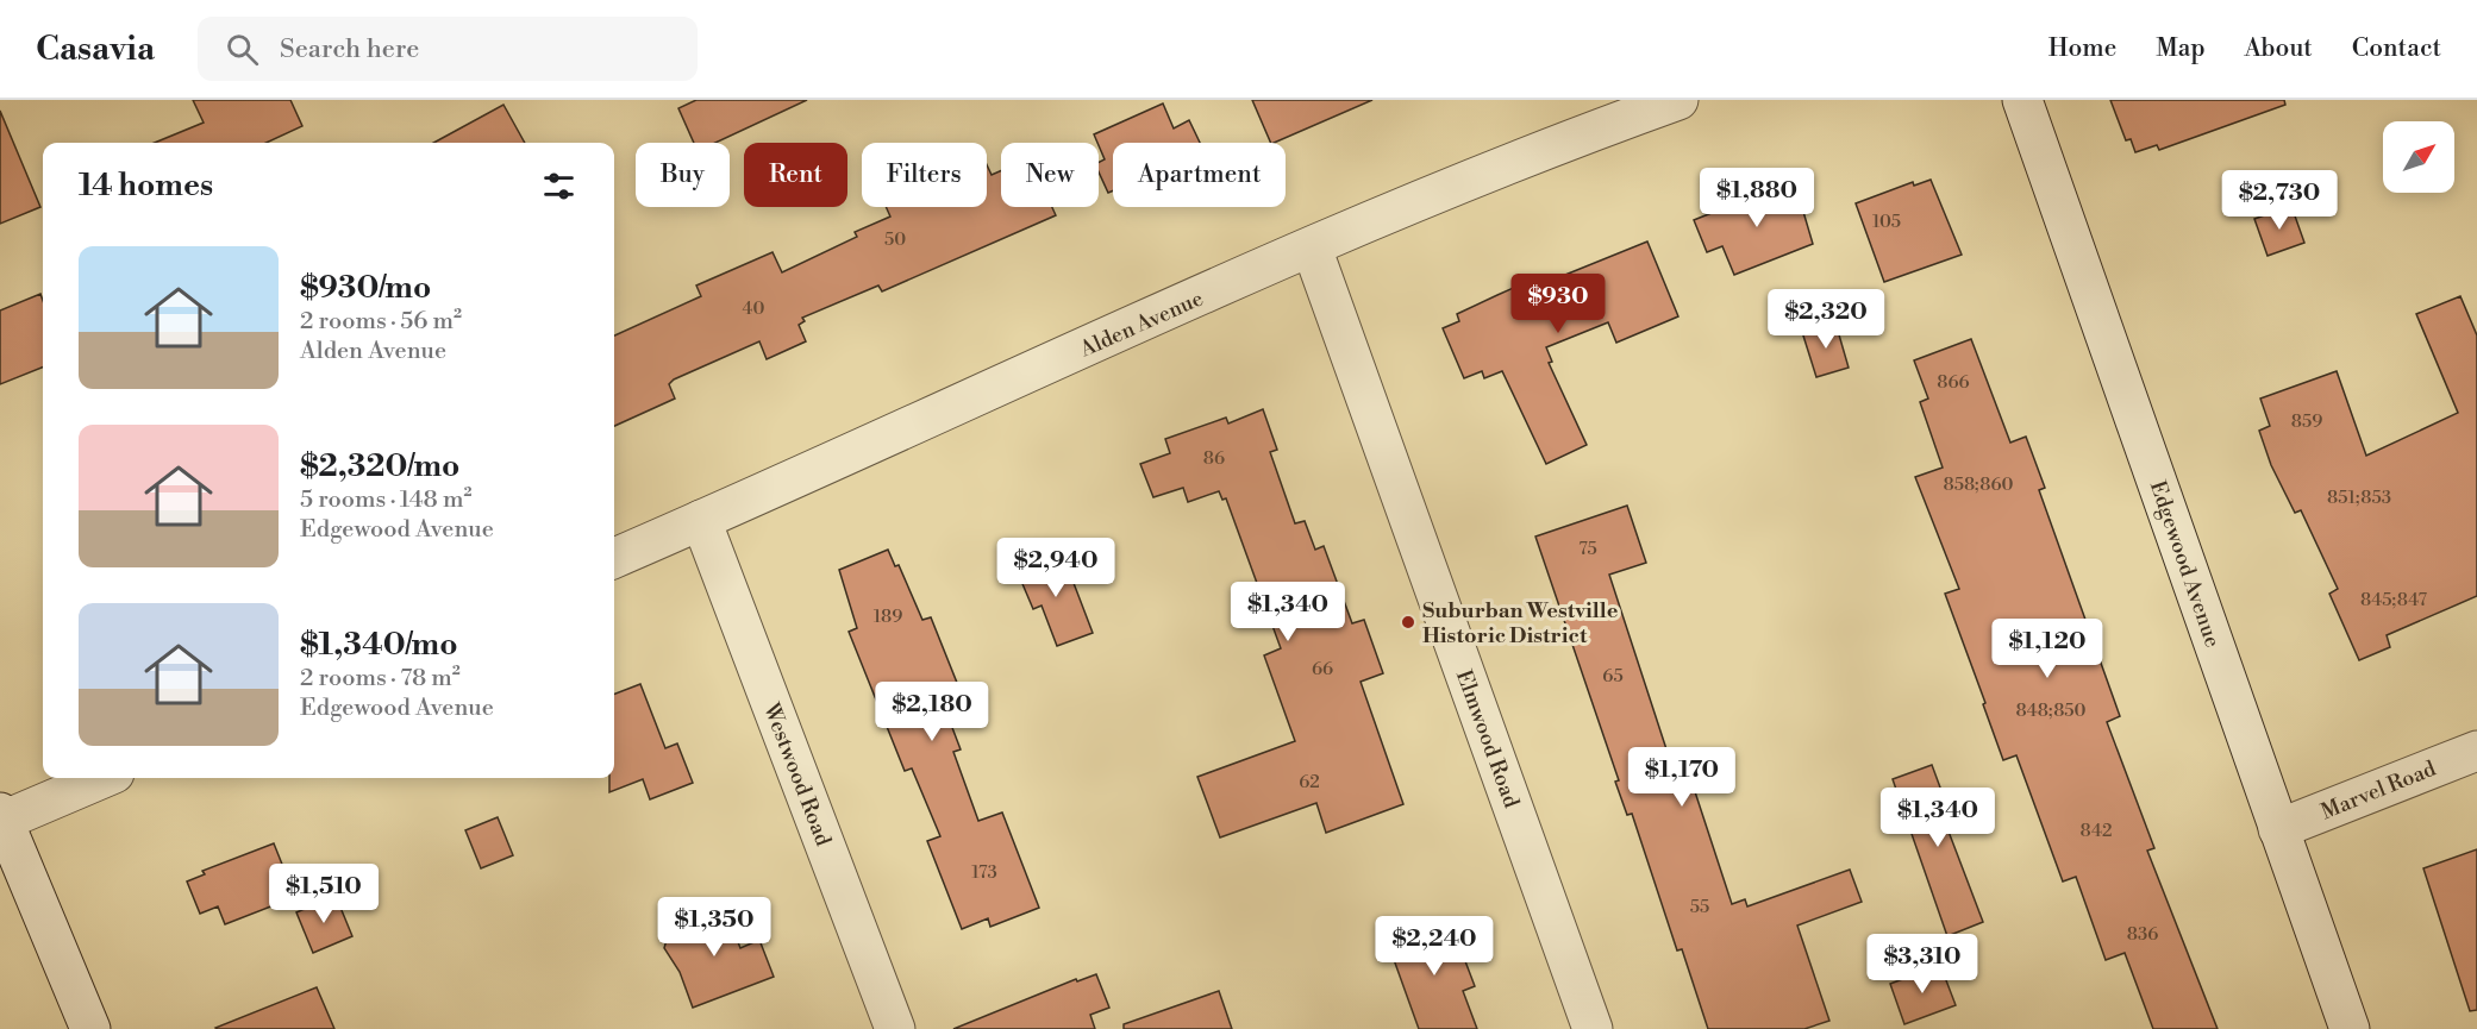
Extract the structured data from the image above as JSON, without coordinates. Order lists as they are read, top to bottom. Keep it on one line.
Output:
{"streets":{"street":["Alden Avenue","Edgewood Avenue","Elmwood Road","Westwood Road","Marvel Road"]},"crossings":[["Alden Avenue","Elmwood Road"],["Alden Avenue","Westwood Road"],["Edgewood Avenue","Marvel Road"]],"places":["Suburban Westville Historic District"],"house_numbers":["105","50","40","866","859","86","858;860","851;853","75","845;847","189","66","65","848;850","62","842","173","55","836"],"north":"top right","page":{"header":"Casavia","search":"Search here","nav":["Home","Map","About","Contact"],"chip":["Buy","Rent","Filters","New","Apartment"],"heading":"14 homes","price":["$1,880","$2,730","$930","$2,320","$2,940","$1,340","$1,120","$2,180","$1,170","$1,340","$1,510","$1,350","$2,240","$3,310"],"list":[{"name":"$930/mo","note":"2 rooms · 56 m² · Alden Avenue"},{"name":"$2,320/mo","note":"5 rooms · 148 m² · Edgewood Avenue"},{"name":"$1,340/mo","note":"2 rooms · 78 m² · Edgewood Avenue"}]}}
